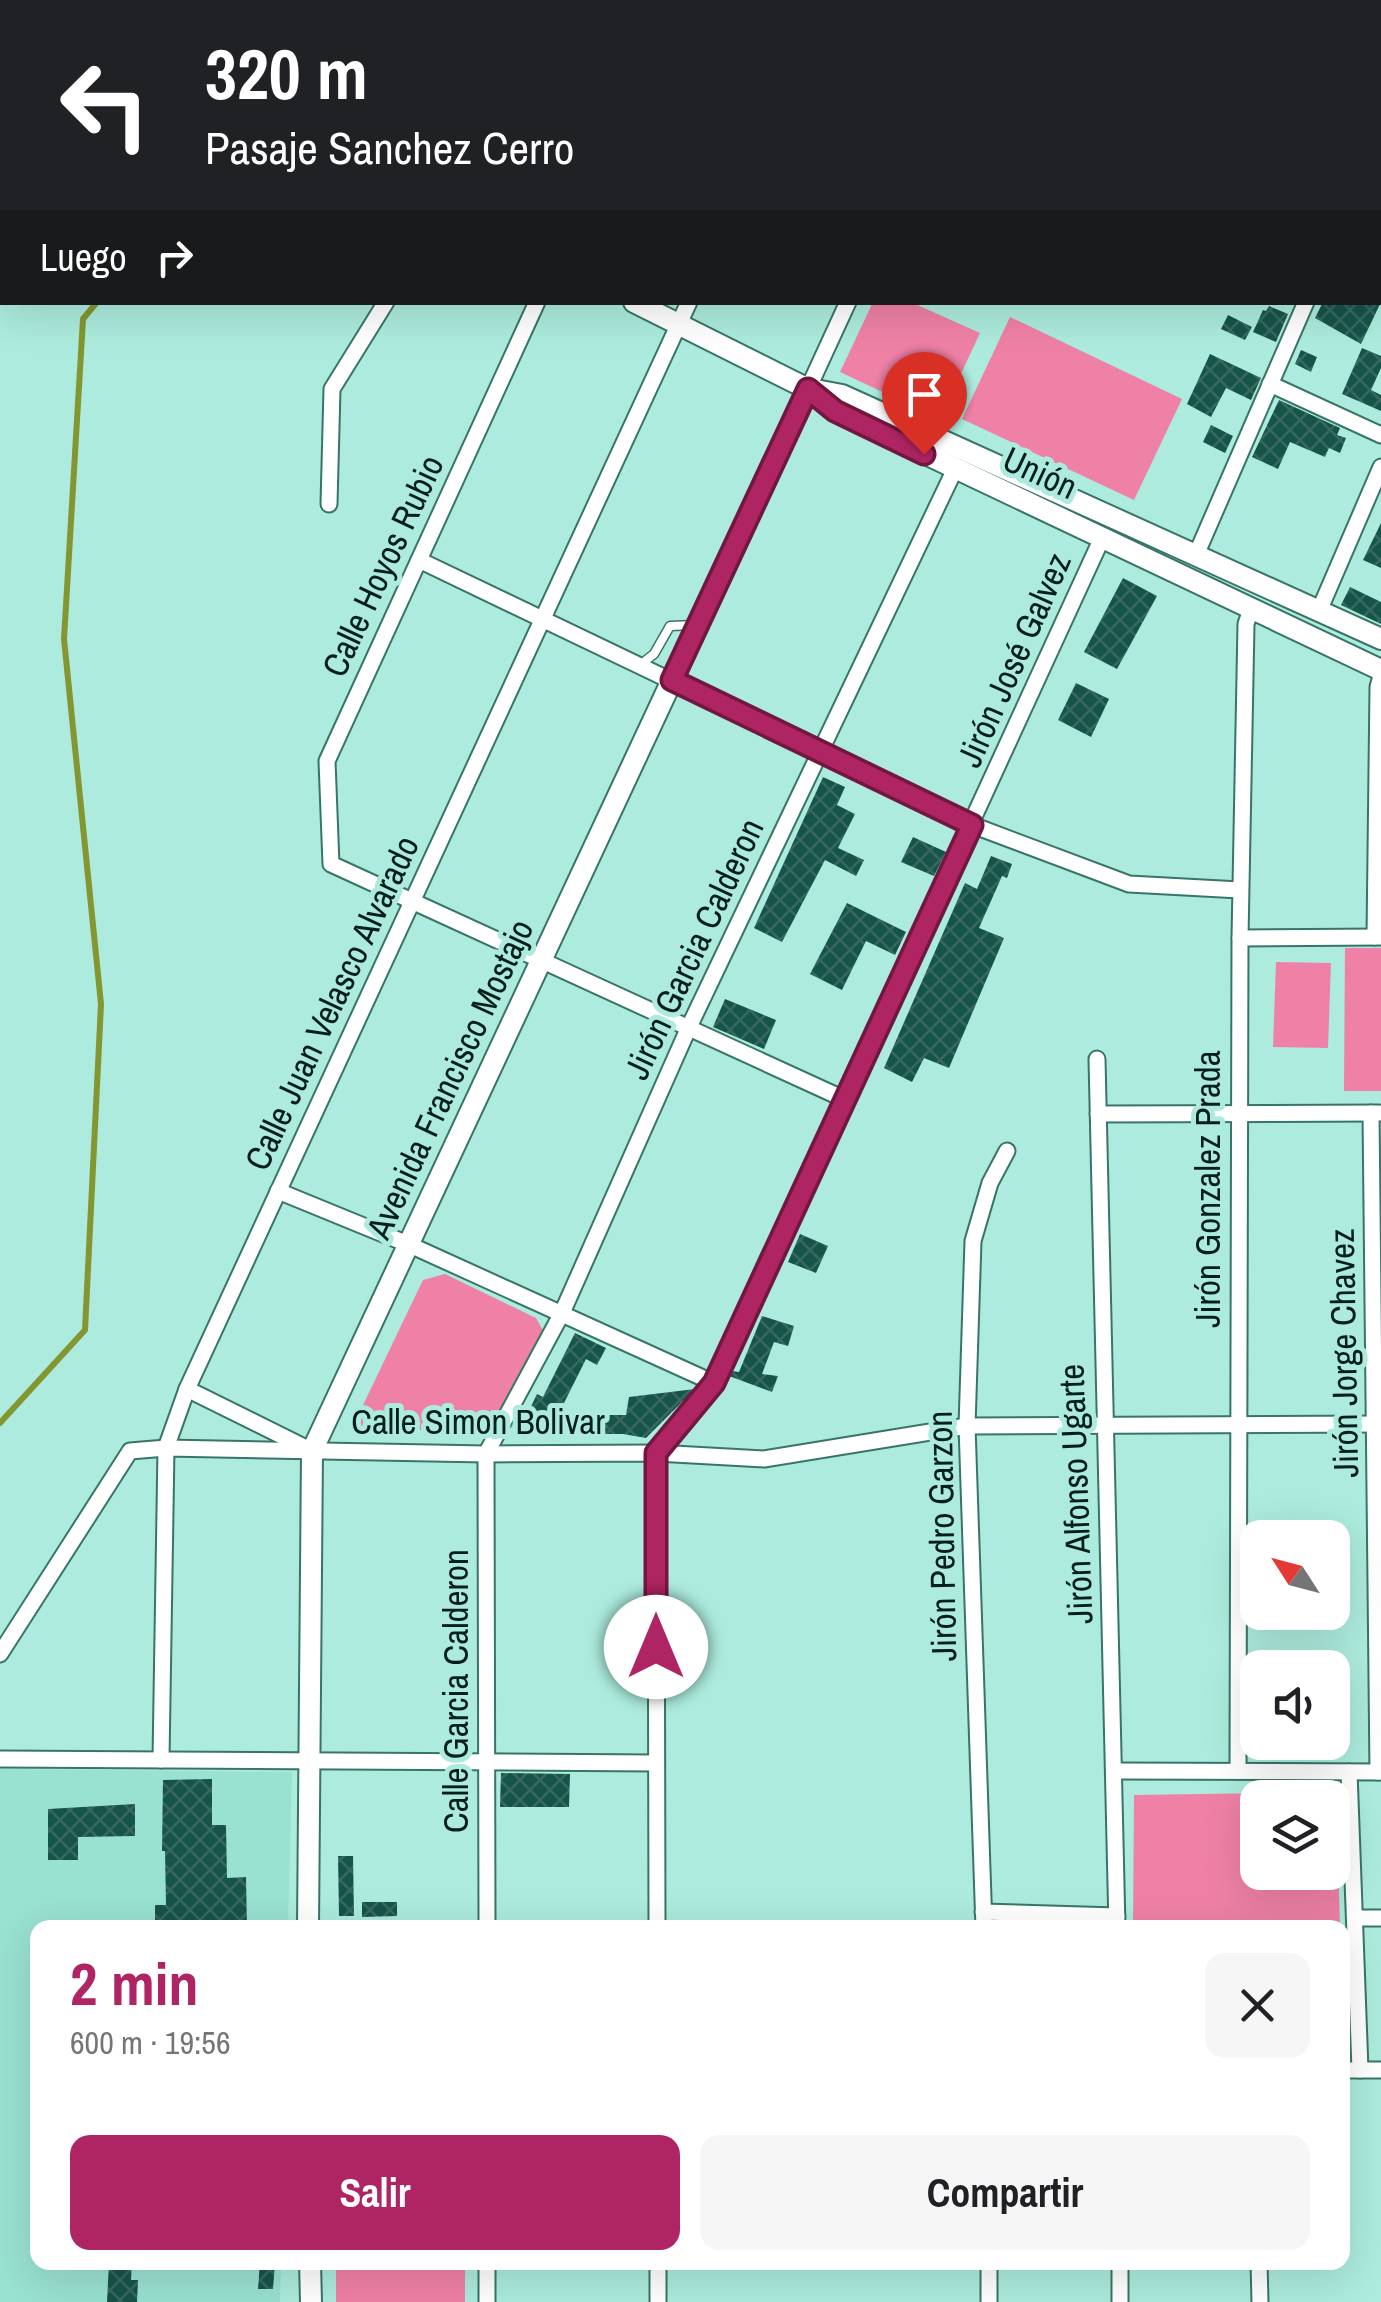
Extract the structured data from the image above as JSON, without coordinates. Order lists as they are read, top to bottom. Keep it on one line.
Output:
{"streets":{"street":["Unión","Calle Hoyos Rubio","Jirón José Galvez","Jirón Garcia Calderon","Calle Juan Velasco Alvarado","Avenida Francisco Mostajo","Jirón Gonzalez Prada","Jirón Jorge Chavez","Calle Simon Bolivar","Jirón Alfonso Ugarte","Jirón Pedro Garzon","Calle Garcia Calderon"]},"crossings":[["Unión","Jirón José Galvez"],["Unión","Jirón Garcia Calderon"],["Unión","Avenida Francisco Mostajo"],["Unión","Jirón Gonzalez Prada"],["Calle Hoyos Rubio","Calle Juan Velasco Alvarado"],["Jirón José Galvez","Calle Simon Bolivar"],["Jirón Garcia Calderon","Calle Simon Bolivar"],["Jirón Garcia Calderon","Calle Garcia Calderon"],["Calle Juan Velasco Alvarado","Calle Simon Bolivar"],["Avenida Francisco Mostajo","Calle Simon Bolivar"],["Jirón Gonzalez Prada","Calle Simon Bolivar"],["Jirón Jorge Chavez","Calle Simon Bolivar"],["Calle Simon Bolivar","Jirón Alfonso Ugarte"],["Calle Simon Bolivar","Jirón Pedro Garzon"],["Calle Simon Bolivar","Calle Garcia Calderon"]],"north":"top left","page":{"turn":["320 m","Pasaje Sanchez Cerro"],"then":"Luego","heading":["2 min","600 m · 19:56"],"buttons":["Salir","Compartir"]}}
